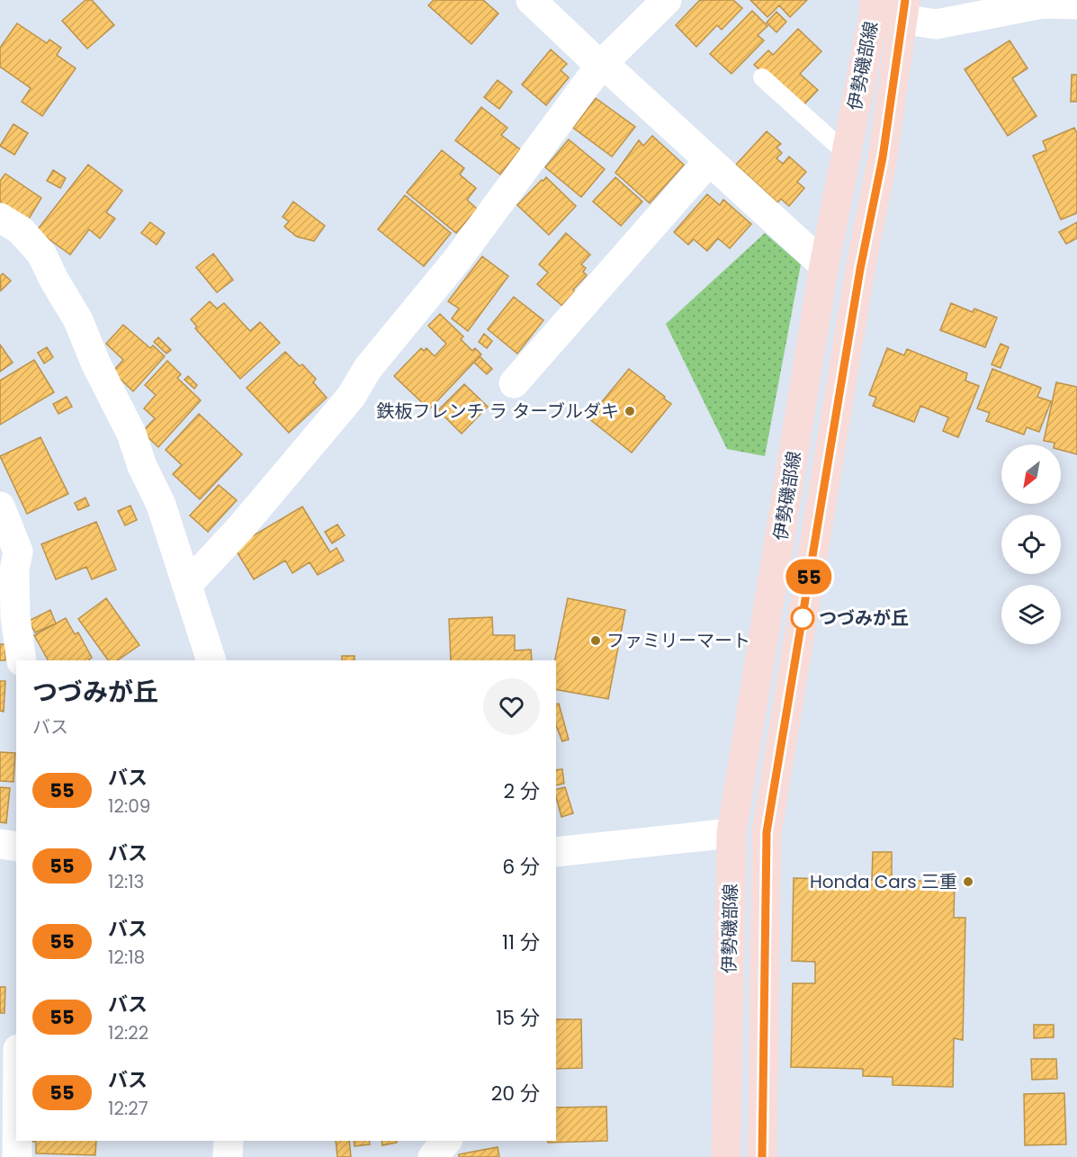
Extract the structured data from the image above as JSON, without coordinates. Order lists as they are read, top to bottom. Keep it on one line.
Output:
{"streets":{"main road":["伊勢磯部線"]},"places":["鉄板フレンチ ラ ターブルダキ","つづみが丘","ファミリーマート","Honda Cars 三重"],"lines":["bus line 55"],"north":"bottom left","page":{"on_map":"55","heading":["つづみが丘","バス"],"list":[{"mark":"55","name":"バス","note":"12:09","value":"2 分"},{"mark":"55","name":"バス","note":"12:13","value":"6 分"},{"mark":"55","name":"バス","note":"12:18","value":"11 分"},{"mark":"55","name":"バス","note":"12:22","value":"15 分"},{"mark":"55","name":"バス","note":"12:27","value":"20 分"}]}}
